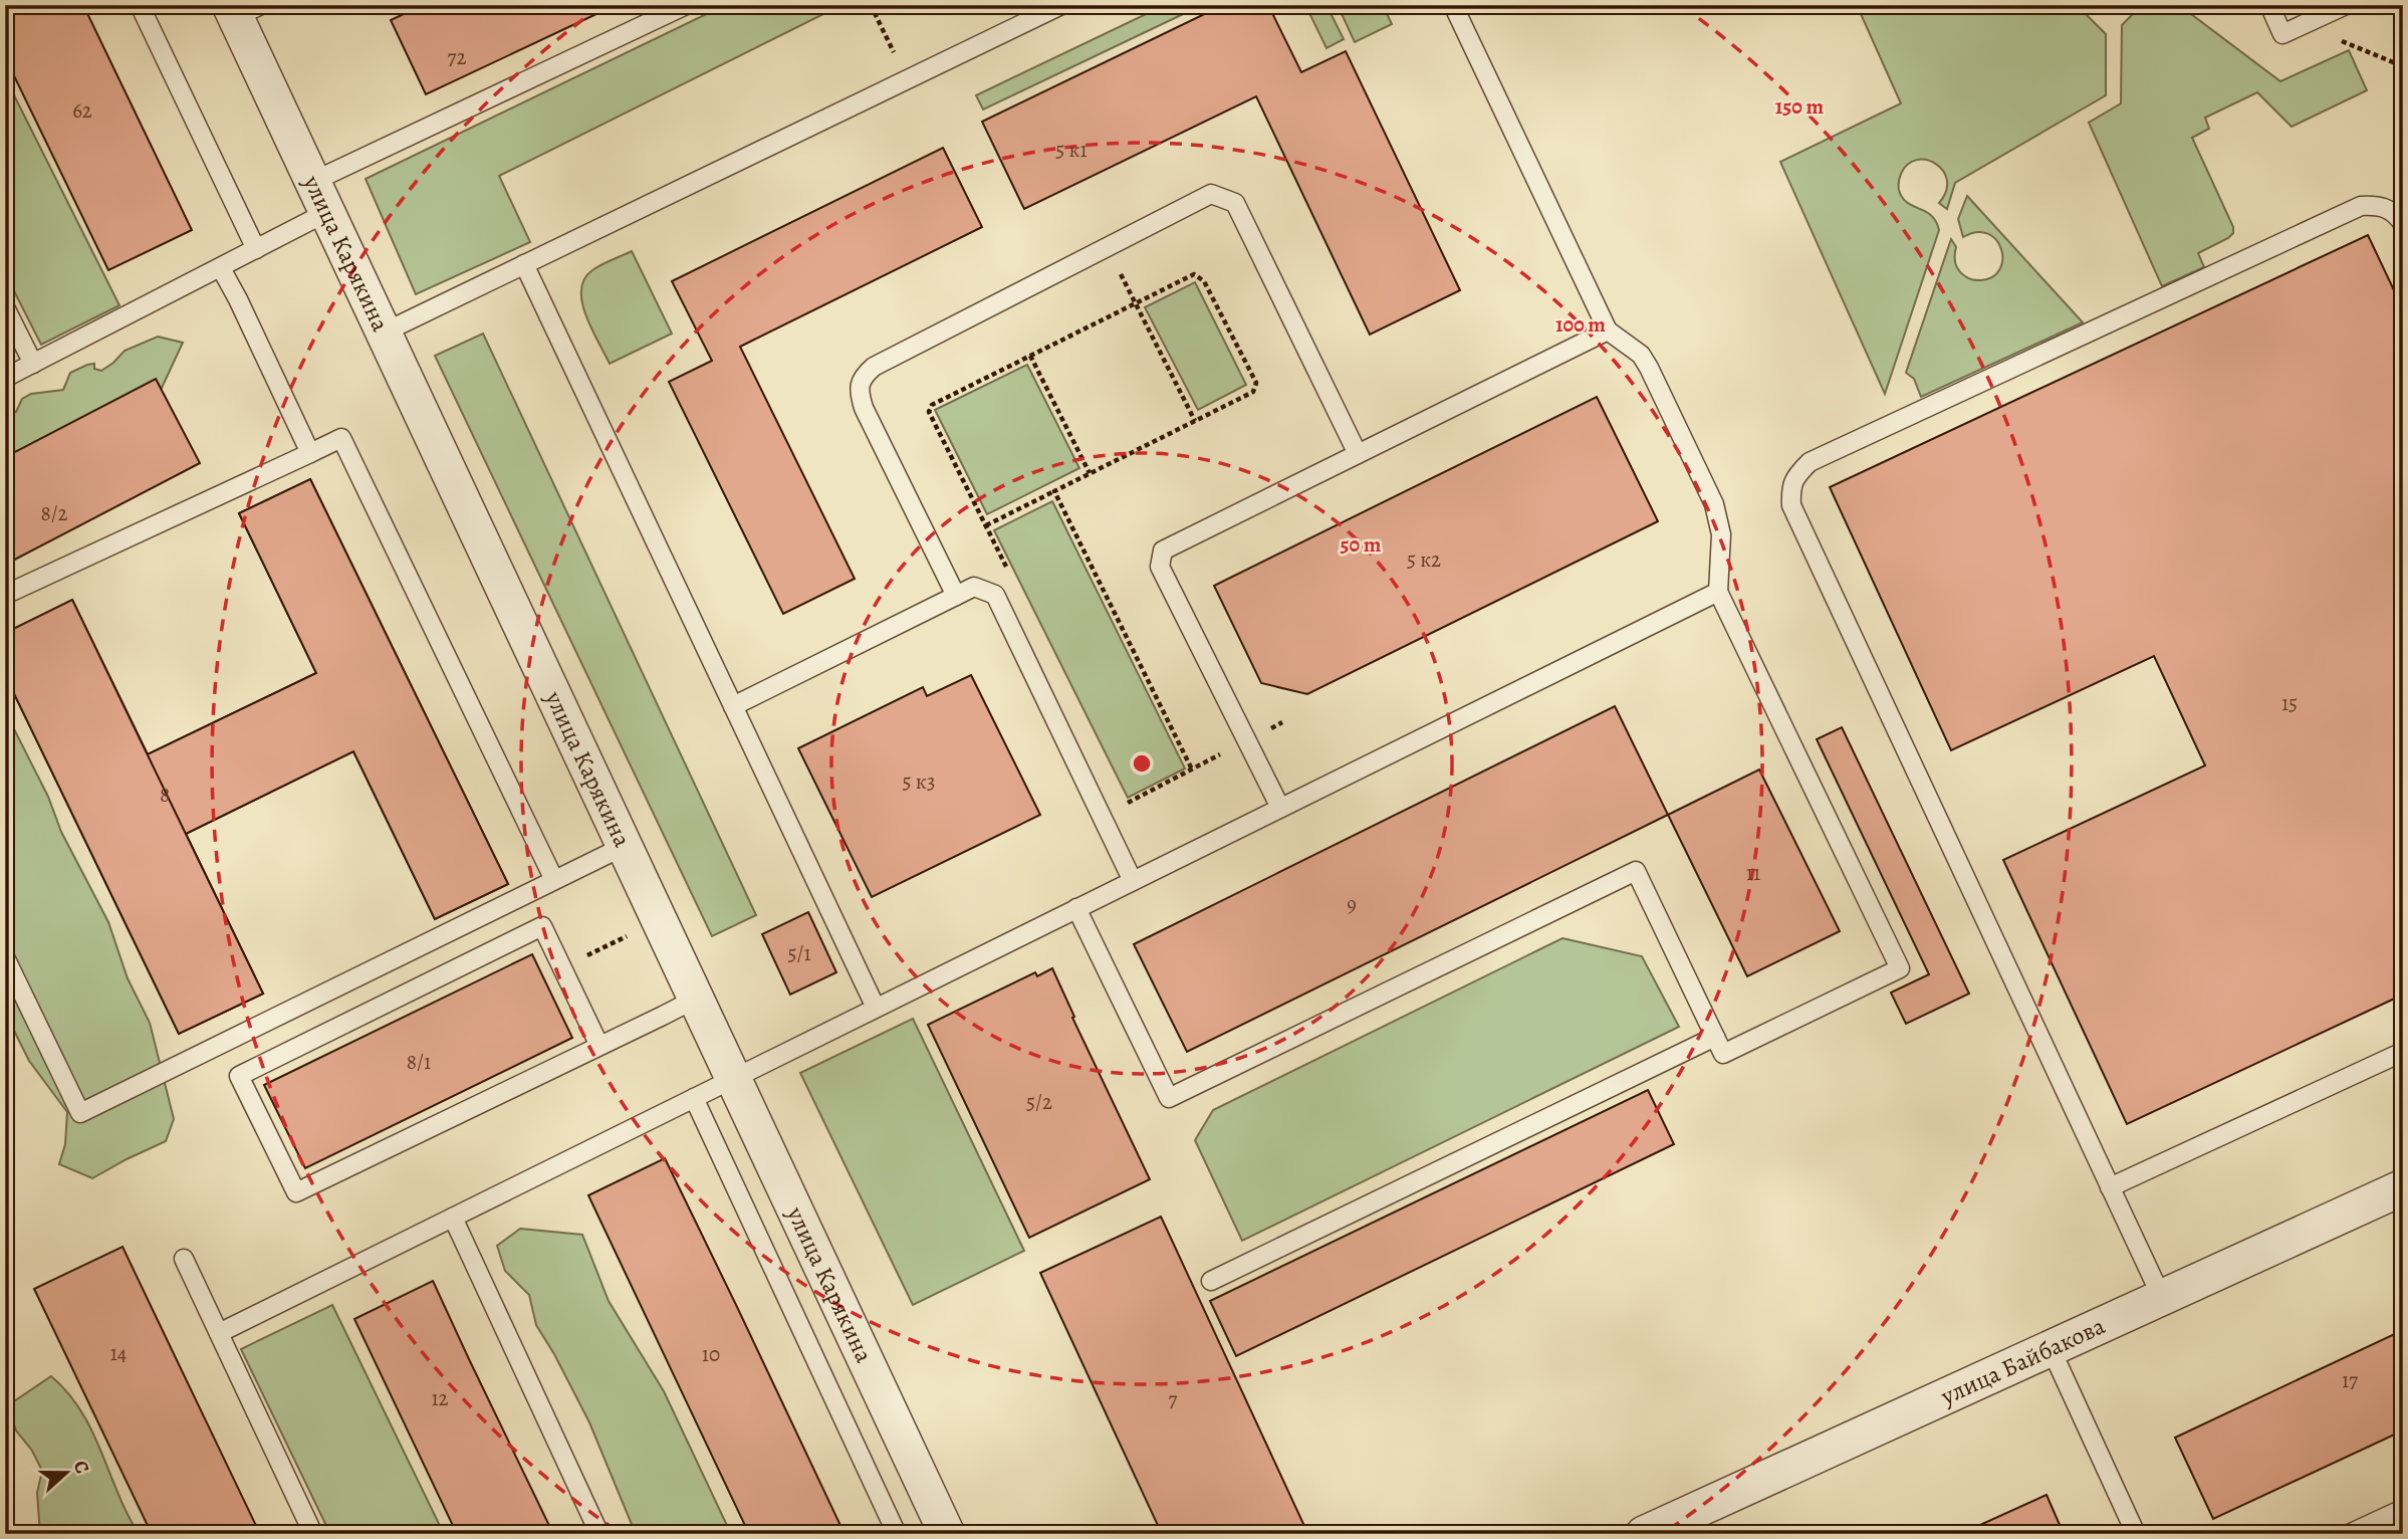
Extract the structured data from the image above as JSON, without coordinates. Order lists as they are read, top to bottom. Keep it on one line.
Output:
{"streets":{"street":["улица Карякина","улица Байбакова"]},"house_numbers":["72","62","5 к1","8/2","5 к2","15","5 к3","8","11","9","5/1","8/1","5/2","14","10","17","12","7"],"north":"right","rings":["150 m","100 m","50 m"]}
